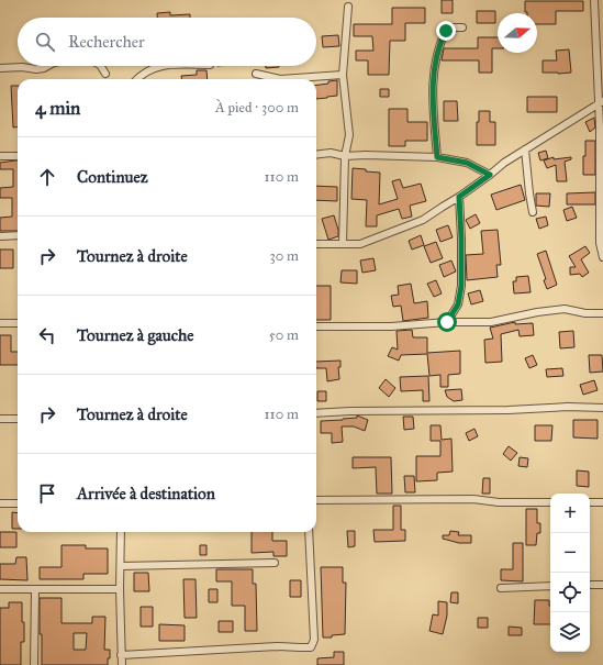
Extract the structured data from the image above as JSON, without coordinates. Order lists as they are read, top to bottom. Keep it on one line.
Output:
{"north":"right","page":{"search":"Rechercher","heading":["4 min","À pied · 300 m"],"list":[["Continuez","110 m"],["Tournez à droite","30 m"],["Tournez à gauche","50 m"],["Tournez à droite","110 m"],"Arrivée à destination"],"map_buttons":["+","−"]}}
